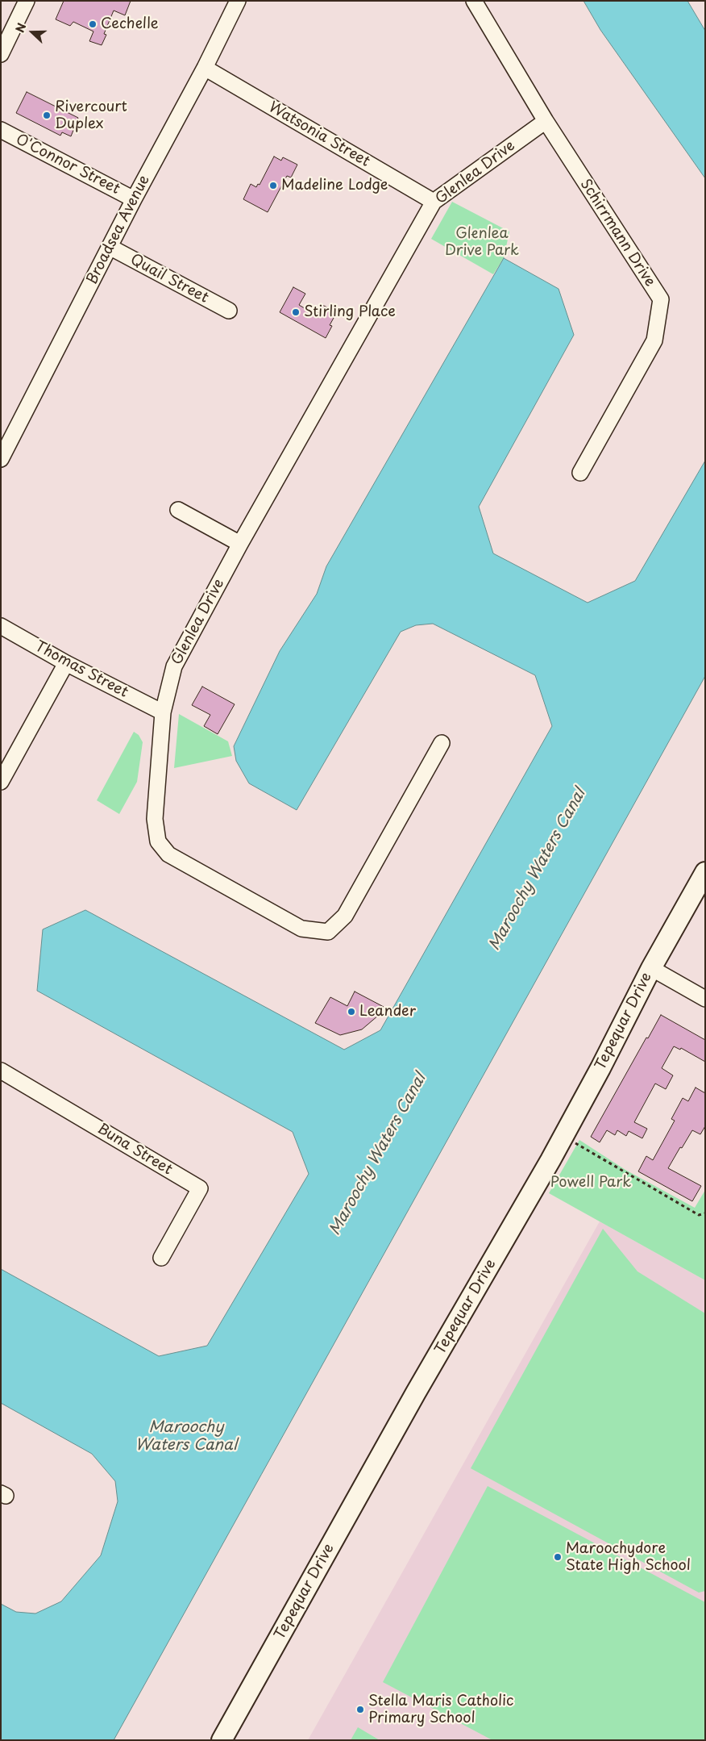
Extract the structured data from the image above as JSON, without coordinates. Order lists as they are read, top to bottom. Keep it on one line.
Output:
{"streets":{"street":["Watsonia Street","O'Connor Street","Glenlea Drive","Broadsea Avenue","Schirrmann Drive","Quail Street","Thomas Street","Tepequar Drive","Buna Street"]},"crossings":[["Watsonia Street","Glenlea Drive"],["Watsonia Street","Broadsea Avenue"],["O'Connor Street","Broadsea Avenue"],["Glenlea Drive","Schirrmann Drive"],["Glenlea Drive","Thomas Street"],["Broadsea Avenue","Quail Street"]],"water":["Maroochy Waters Canal"],"parks":["Glenlea Drive Park","Powell Park"],"places":["Cechelle","Rivercourt Duplex","Madeline Lodge","Stirling Place","Leander","Maroochydore State High School","Stella Maris Catholic Primary School"],"north":"left"}
